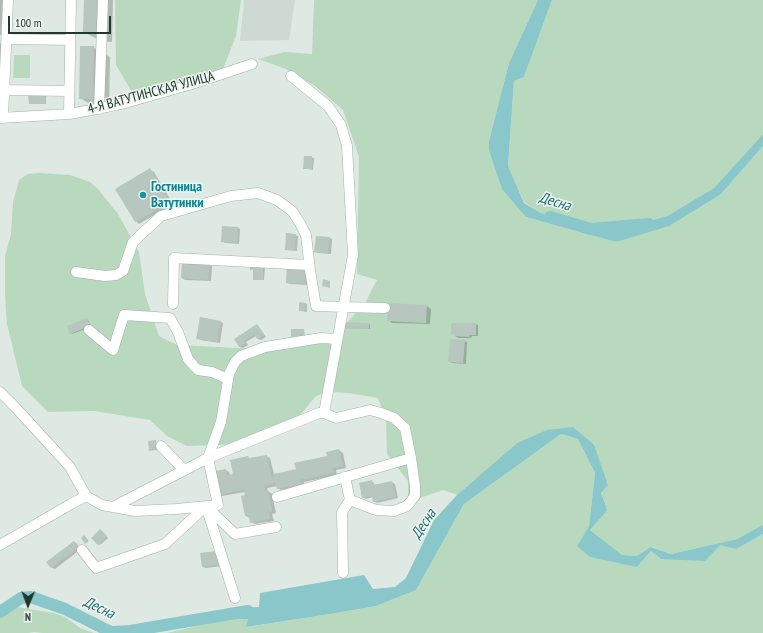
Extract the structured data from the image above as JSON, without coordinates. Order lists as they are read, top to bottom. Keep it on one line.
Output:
{"streets":{"street":["4-Я ВАТУТИНСКАЯ УЛИЦА"]},"water":["Десна"],"places":["Гостиница Ватутинки"],"scale_bar":"100 m","north":"bottom"}
